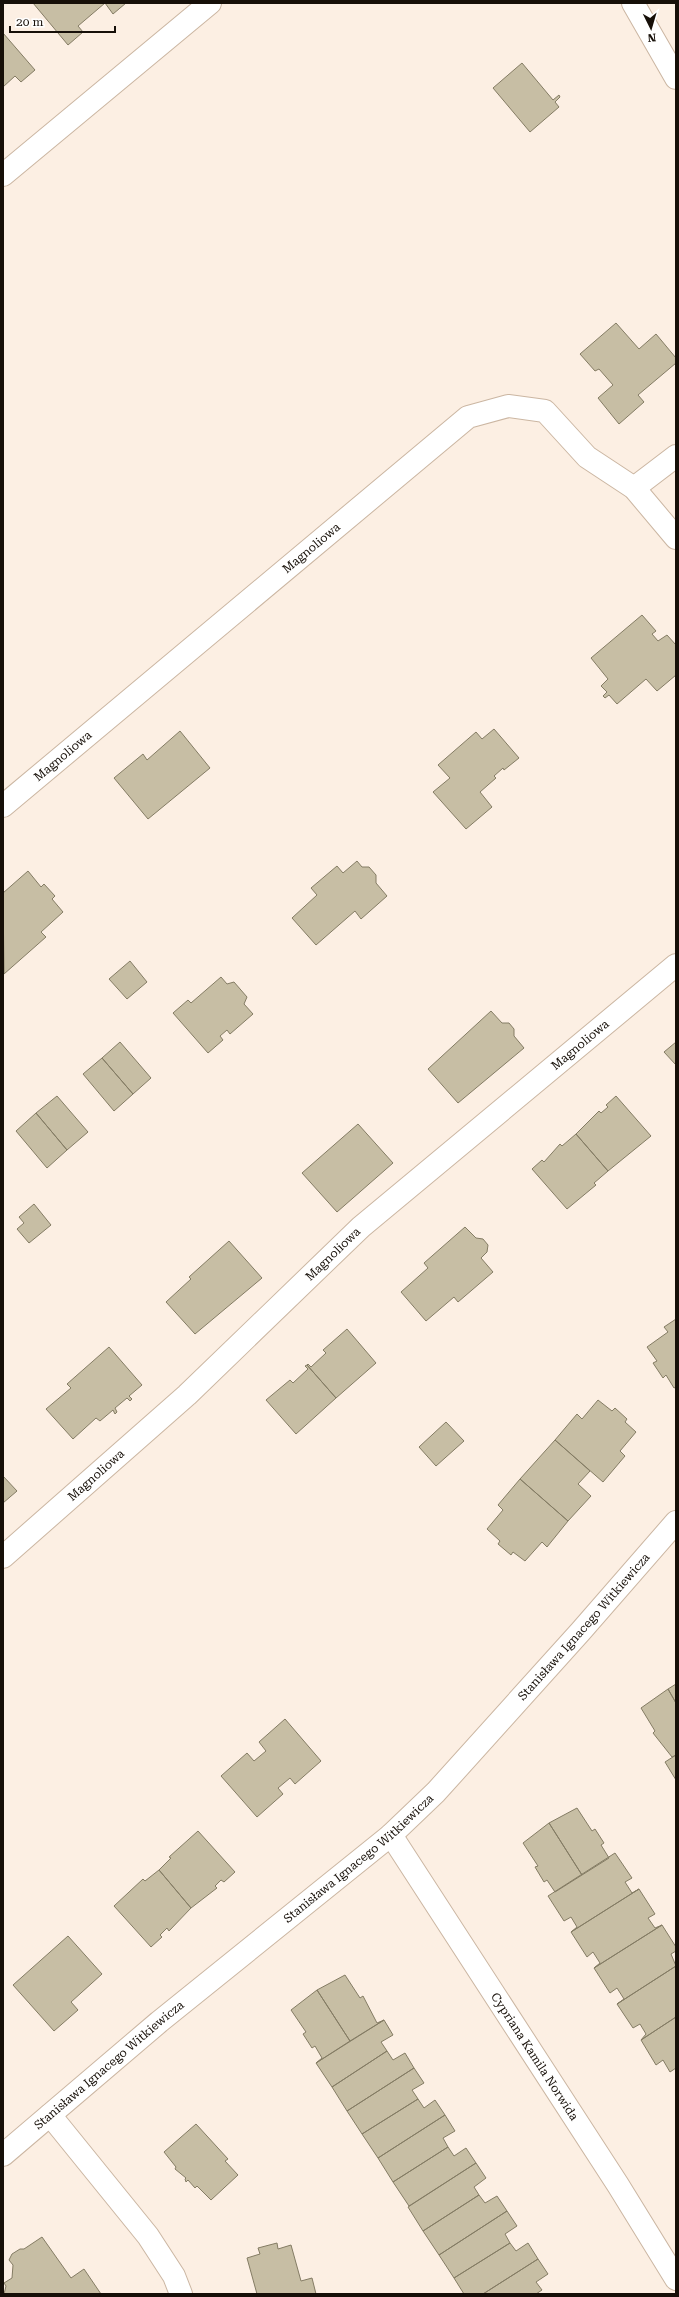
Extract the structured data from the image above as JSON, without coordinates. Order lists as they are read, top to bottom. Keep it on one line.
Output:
{"streets":{"street":["Magnoliowa","Stanisława Ignacego Witkiewicza","Cypriana Kamila Norwida"]},"crossings":[["Stanisława Ignacego Witkiewicza","Cypriana Kamila Norwida"]],"scale_bar":"20 m","north":"bottom"}
